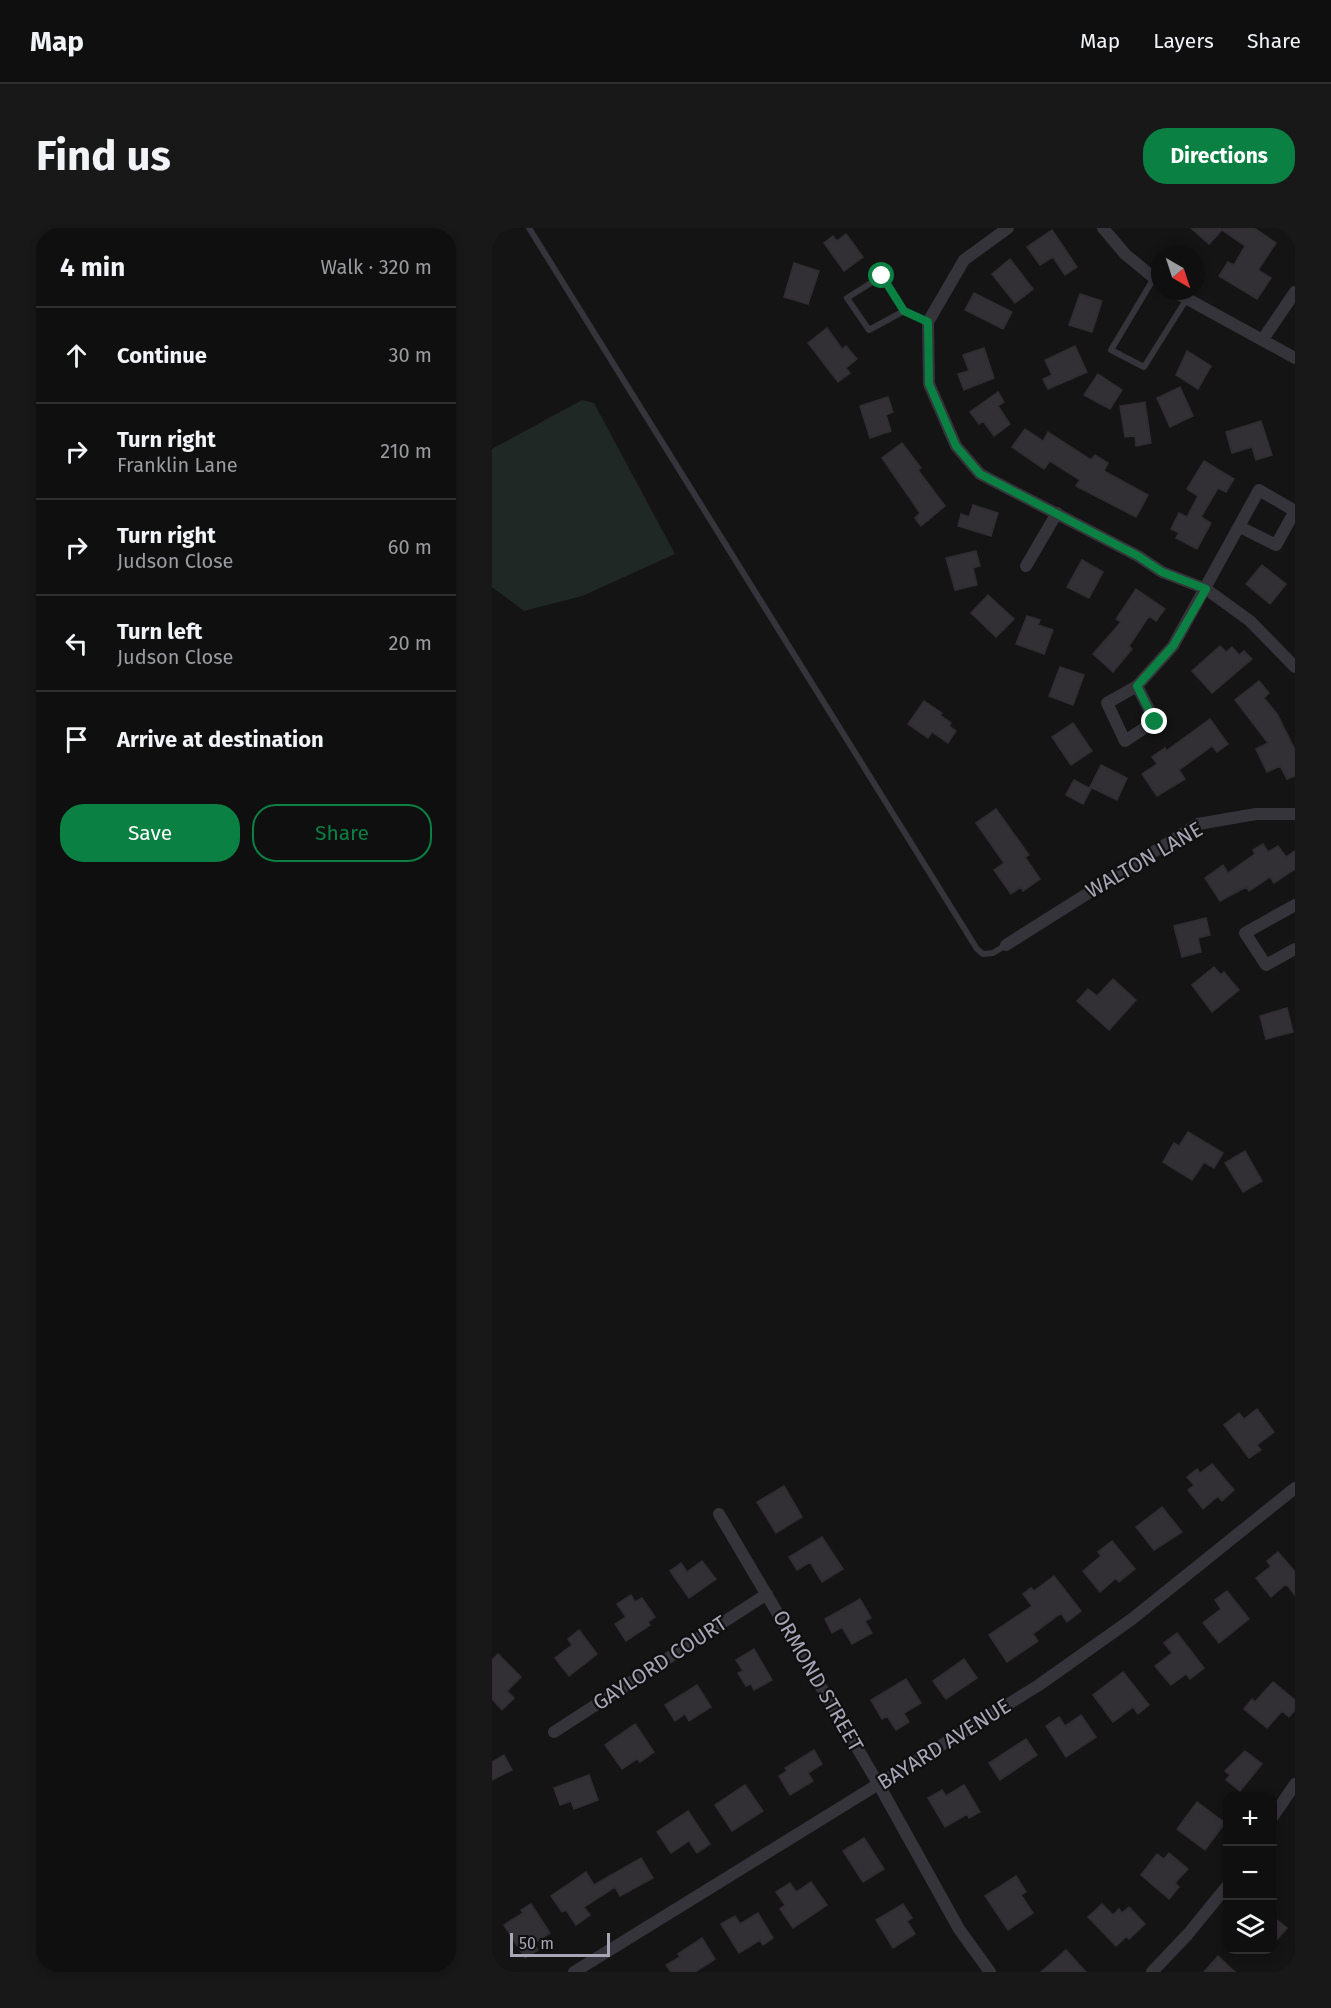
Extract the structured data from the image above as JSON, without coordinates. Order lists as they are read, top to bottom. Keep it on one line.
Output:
{"streets":{"street":["WALTON LANE","GAYLORD COURT","ORMOND STREET","BAYARD AVENUE"]},"crossings":[["GAYLORD COURT","ORMOND STREET"],["ORMOND STREET","BAYARD AVENUE"]],"scale_bar":"50 m","north":"bottom right","page":{"header":"Map","nav":["Map","Layers","Share"],"buttons":["Directions",["Save","Share"]],"title":"Find us","heading":["4 min","Walk · 320 m"],"list":[["Continue","30 m"],["Turn right","Franklin Lane","210 m"],["Turn right","Judson Close","60 m"],["Turn left","Judson Close","20 m"],"Arrive at destination"],"map_buttons":["+","−"],"scale":"50 m"}}
